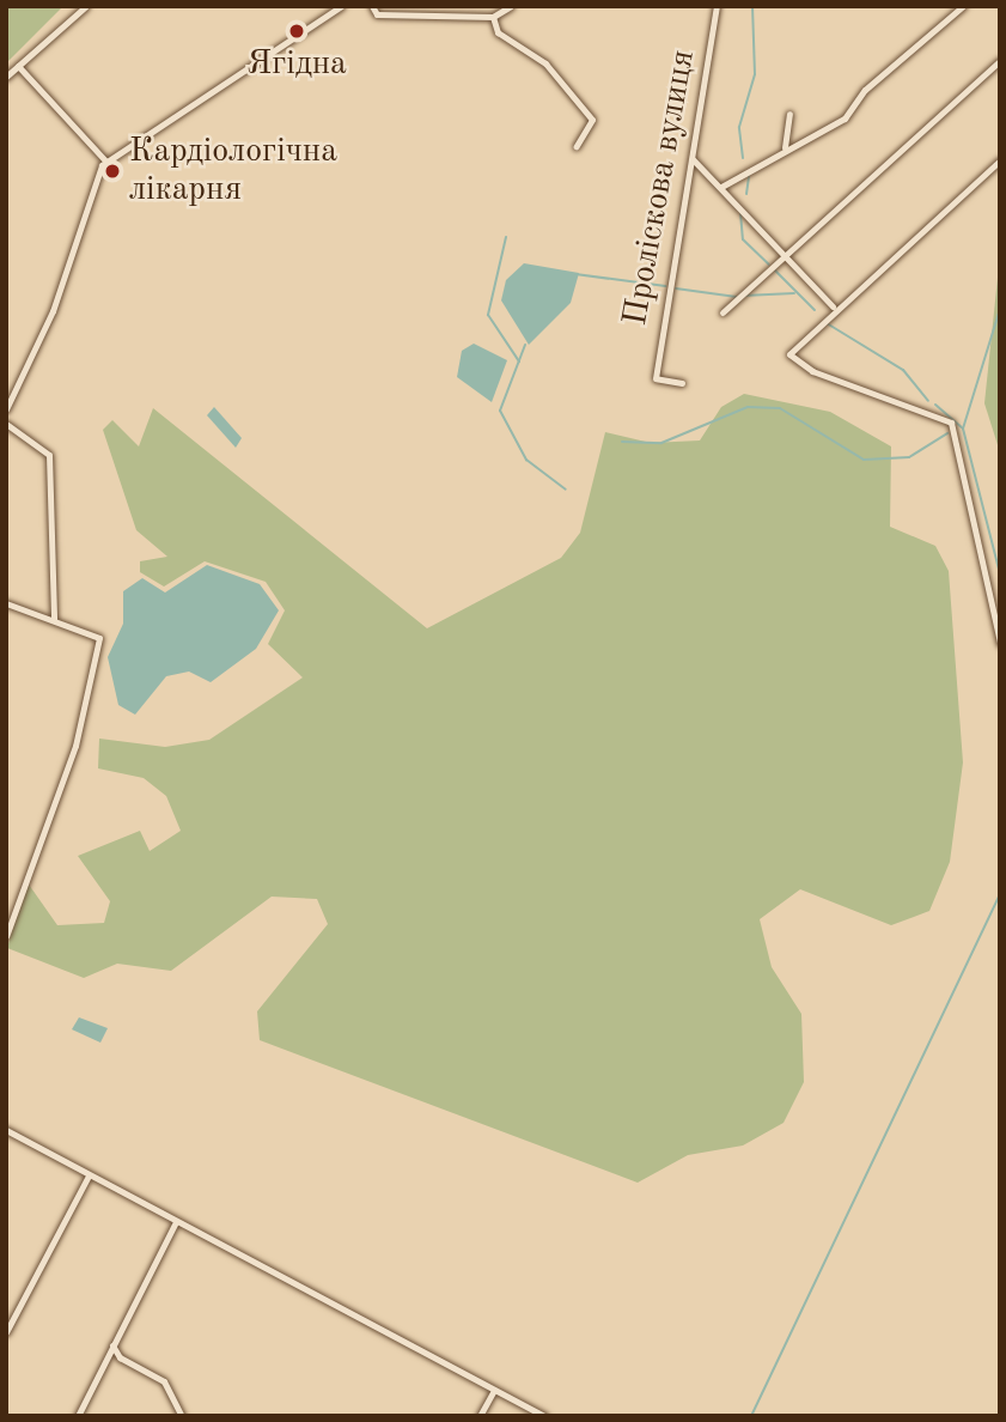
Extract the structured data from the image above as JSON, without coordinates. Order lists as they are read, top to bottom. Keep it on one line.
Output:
{"streets":{"street":["Проліскова вулиця"]},"places":["Ягідна","Кардіологічна лікарня"]}
